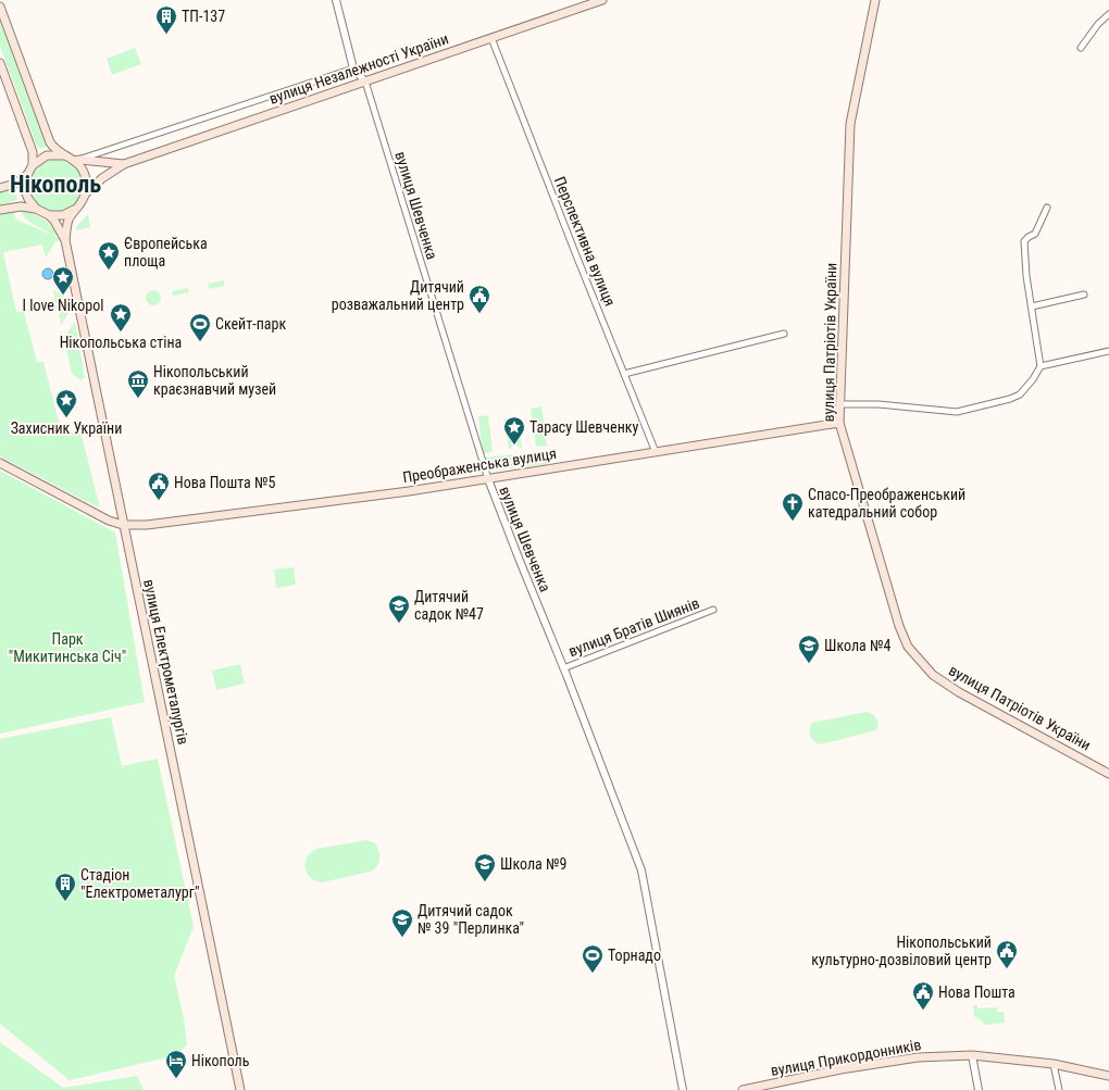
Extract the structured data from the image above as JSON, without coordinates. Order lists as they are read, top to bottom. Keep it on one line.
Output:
{"streets":{"main road":["вулиця Незалежності України","вулиця Патріотів України","Преображенська вулиця","вулиця Електрометалургів","вулиця Прикордонників"],"street":["вулиця Шевченка","Перспективна вулиця","вулиця Братів Шиянів"]},"crossings":[["вулиця Незалежності України","вулиця Шевченка"],["вулиця Незалежності України","Перспективна вулиця"],["вулиця Незалежності України","вулиця Електрометалургів"],["вулиця Шевченка","Преображенська вулиця"],["вулиця Шевченка","вулиця Братів Шиянів"],["Перспективна вулиця","Преображенська вулиця"],["вулиця Патріотів України","Преображенська вулиця"],["Преображенська вулиця","вулиця Електрометалургів"]],"districts":["Нікополь"],"parks":["Парк \"Микитинська Січ\""],"places":{"building":["ТП-137","Стадіон \"Електрометалург\""],"place":["Європейська площа","I love Nikopol","Нікопольська стіна","Захисник України","Тарасу Шевченку"],"public building":["Дитячий розважальний центр","Нова Пошта №5","Нікопольський культурно-дозвіловий центр","Нова Пошта"],"sports":["Скейт-парк","Торнадо"],"museum":["Нiкопольський краєзнавчий музей"],"church":["Спасо-Преображенський катедральний собор"],"school or university":["Дитячий садок №47","Школа №4","Школа №9","Дитячий садок № 39 \"Перлинка\""],"hotel":["Нікополь"]}}
